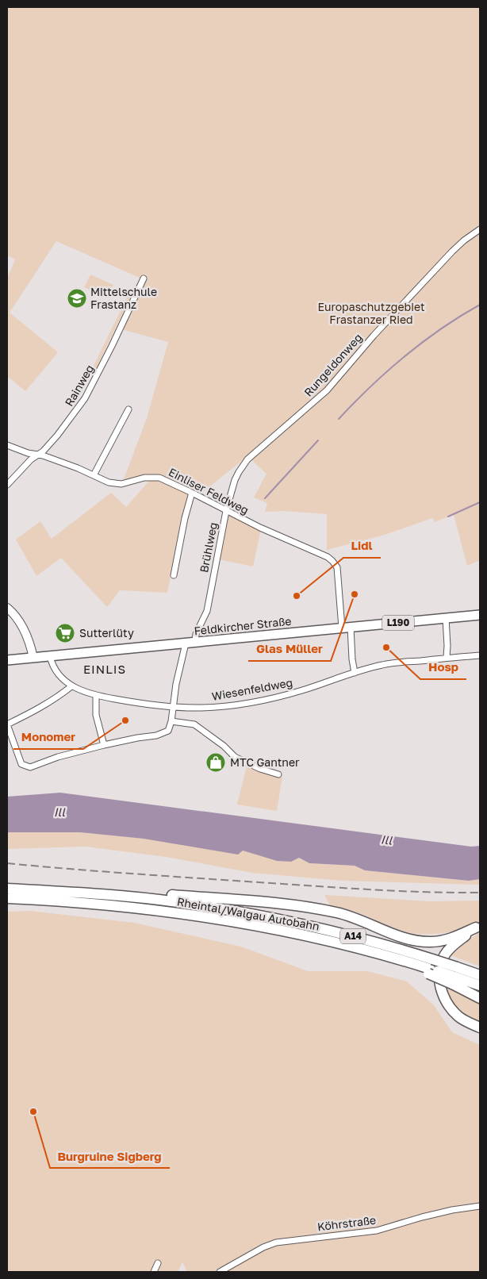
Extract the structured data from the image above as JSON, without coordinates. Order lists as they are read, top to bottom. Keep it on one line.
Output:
{"streets":{"highway":["Rheintal/Walgau Autobahn","A14"],"main road":["L190","Feldkircher Straße"],"street":["Rungeldonweg","Rainweg","Einliser Feldweg","Brühlweg","Wiesenfeldweg","Köhrstraße"]},"crossings":[["Rungeldonweg","Brühlweg"],["Rainweg","Einliser Feldweg"],["Einliser Feldweg","Brühlweg"],["Einliser Feldweg","Feldkircher Straße"],["Brühlweg","Feldkircher Straße"],["Feldkircher Straße","Wiesenfeldweg"]],"districts":["EINLIS"],"water":["Ill"],"parks":["Europaschutzgebiet Frastanzer Ried"],"places":{"school or university":["Mittelschule Frastanz"],"other":["Glas Müller","Lidl","Hosp","Monomer","Burgruine Sigberg"],"supermarket":["Sutterlüty"],"shop":["MTC Gantner"]}}
